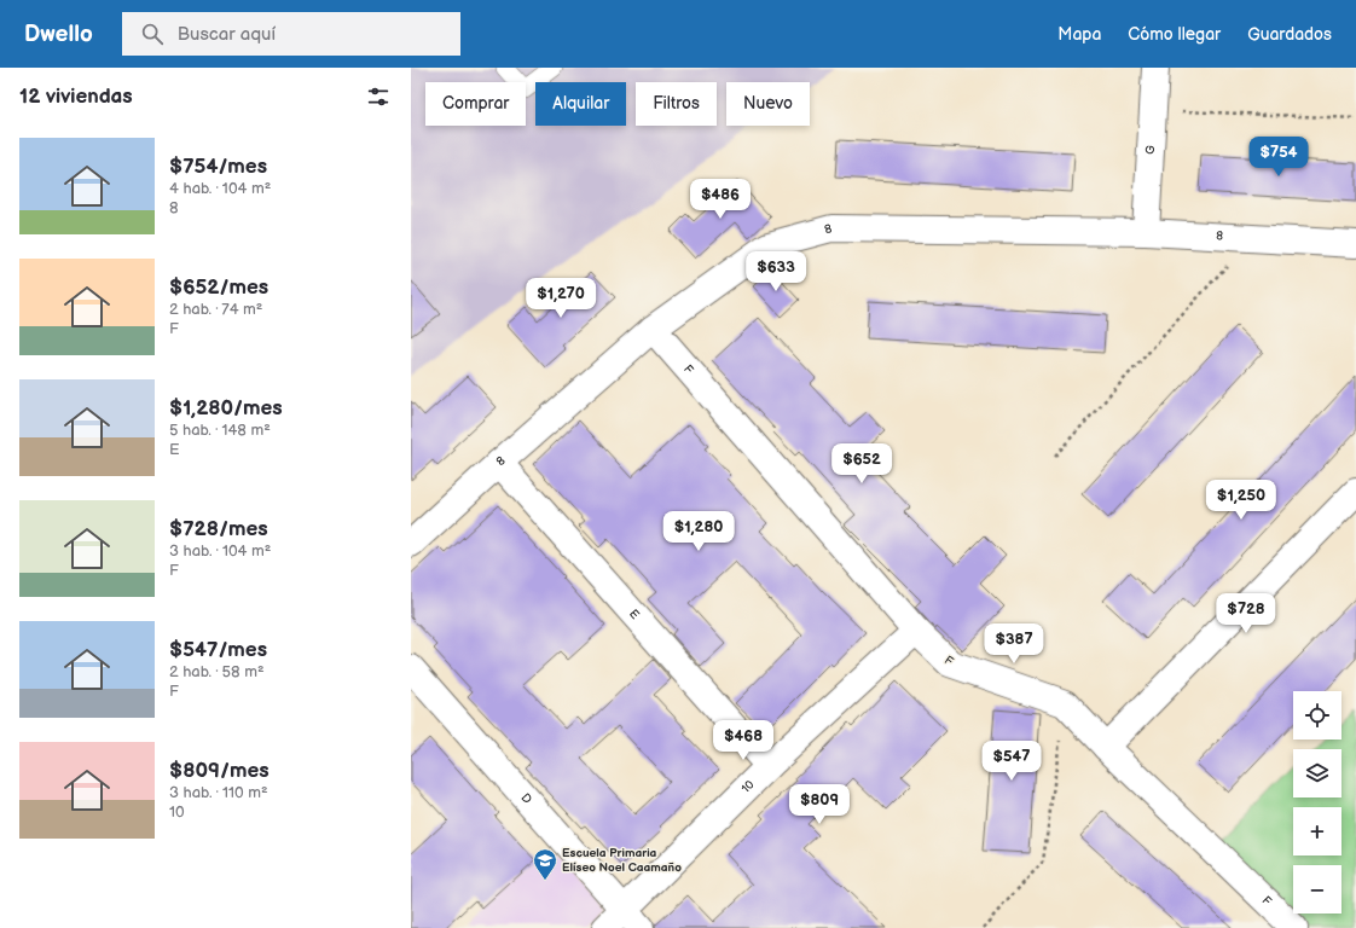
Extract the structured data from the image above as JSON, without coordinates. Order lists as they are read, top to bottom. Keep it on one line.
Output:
{"streets":{"street":["G","8","F","E","10","D"]},"crossings":[["G","8"],["8","F"],["8","E"],["F","10"],["E","10"],["10","D"]],"places":{"school or university":["Escuela Primaria Elíseo Noel Caamaño"]},"page":{"header":"Dwello","search":"Buscar aquí","nav":["Mapa","Cómo llegar","Guardados"],"heading":"12 viviendas","chip":["Comprar","Alquilar","Filtros","Nuevo"],"list":[{"name":"$754/mes","note":"4 hab. · 104 m² · 8"},{"name":"$652/mes","note":"2 hab. · 74 m² · F"},{"name":"$1,280/mes","note":"5 hab. · 148 m² · E"},{"name":"$728/mes","note":"3 hab. · 104 m² · F"},{"name":"$547/mes","note":"2 hab. · 58 m² · F"},{"name":"$809/mes","note":"3 hab. · 110 m² · 10"}],"price":["$754","$486","$633","$1,270","$652","$1,250","$1,280","$728","$387","$468","$547","$809"],"map_buttons":["+","−"]}}
